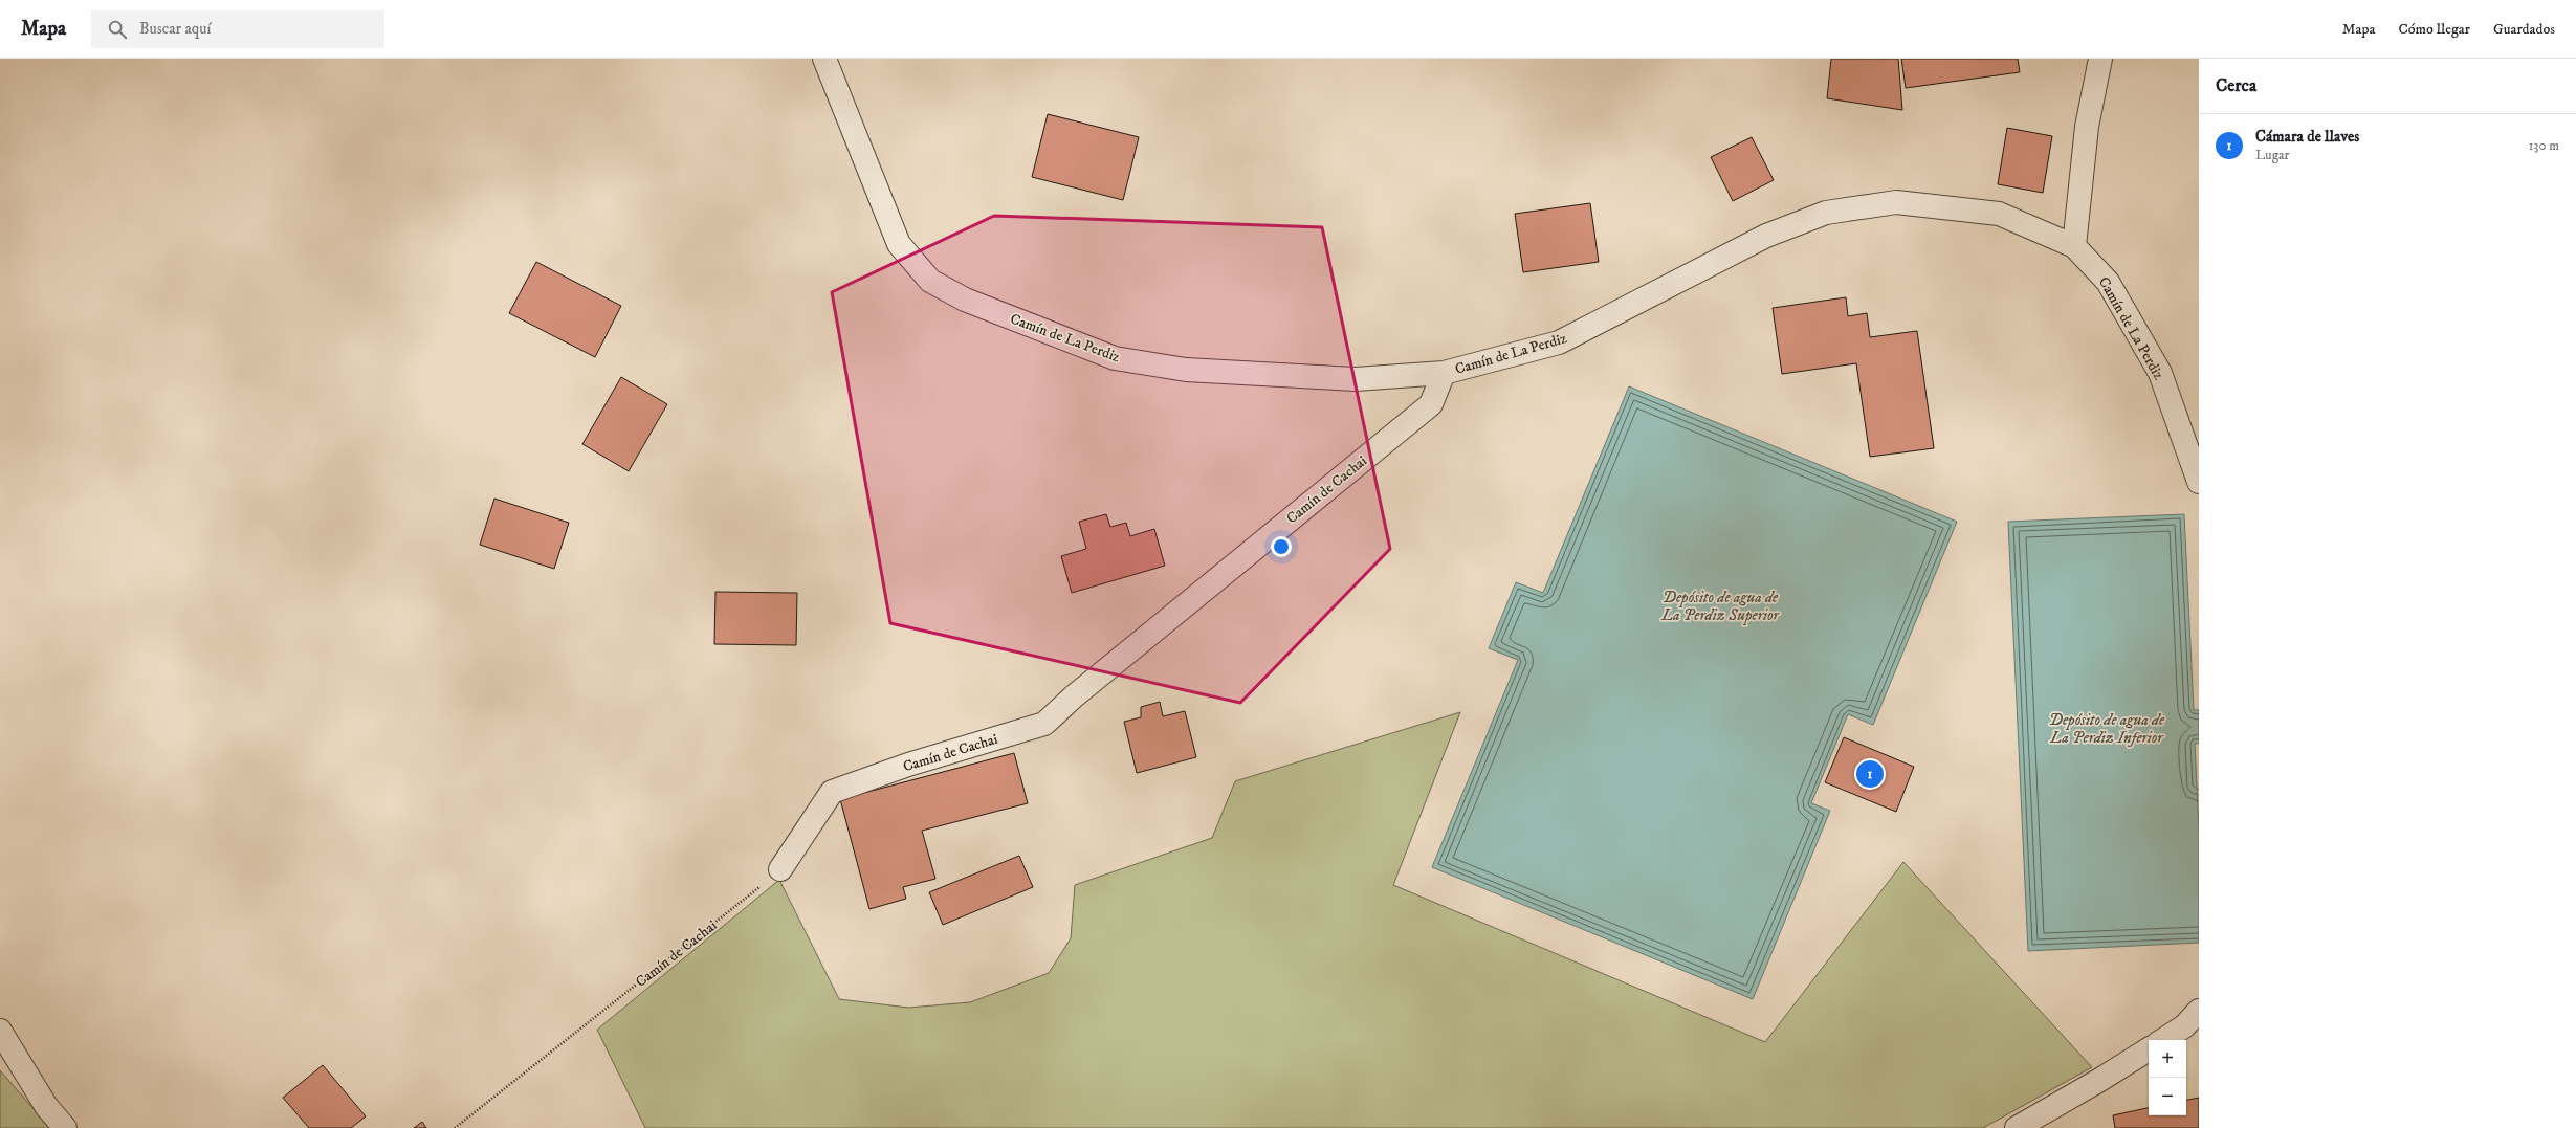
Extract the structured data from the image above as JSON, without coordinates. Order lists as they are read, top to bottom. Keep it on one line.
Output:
{"streets":{"street":["Camín de La Perdiz","Camín de Cachai"]},"crossings":[["Camín de La Perdiz","Camín de Cachai"]],"water":["Depósito de agua de La Perdiz Superior","Depósito de agua de La Perdiz Inferior"],"page":{"header":"Mapa","search":"Buscar aquí","nav":["Mapa","Cómo llegar","Guardados"],"heading":"Cerca","list":[{"mark":"1","name":"Cámara de llaves","note":"Lugar","value":"130 m"}],"pins":"1","map_buttons":["+","−"]}}
